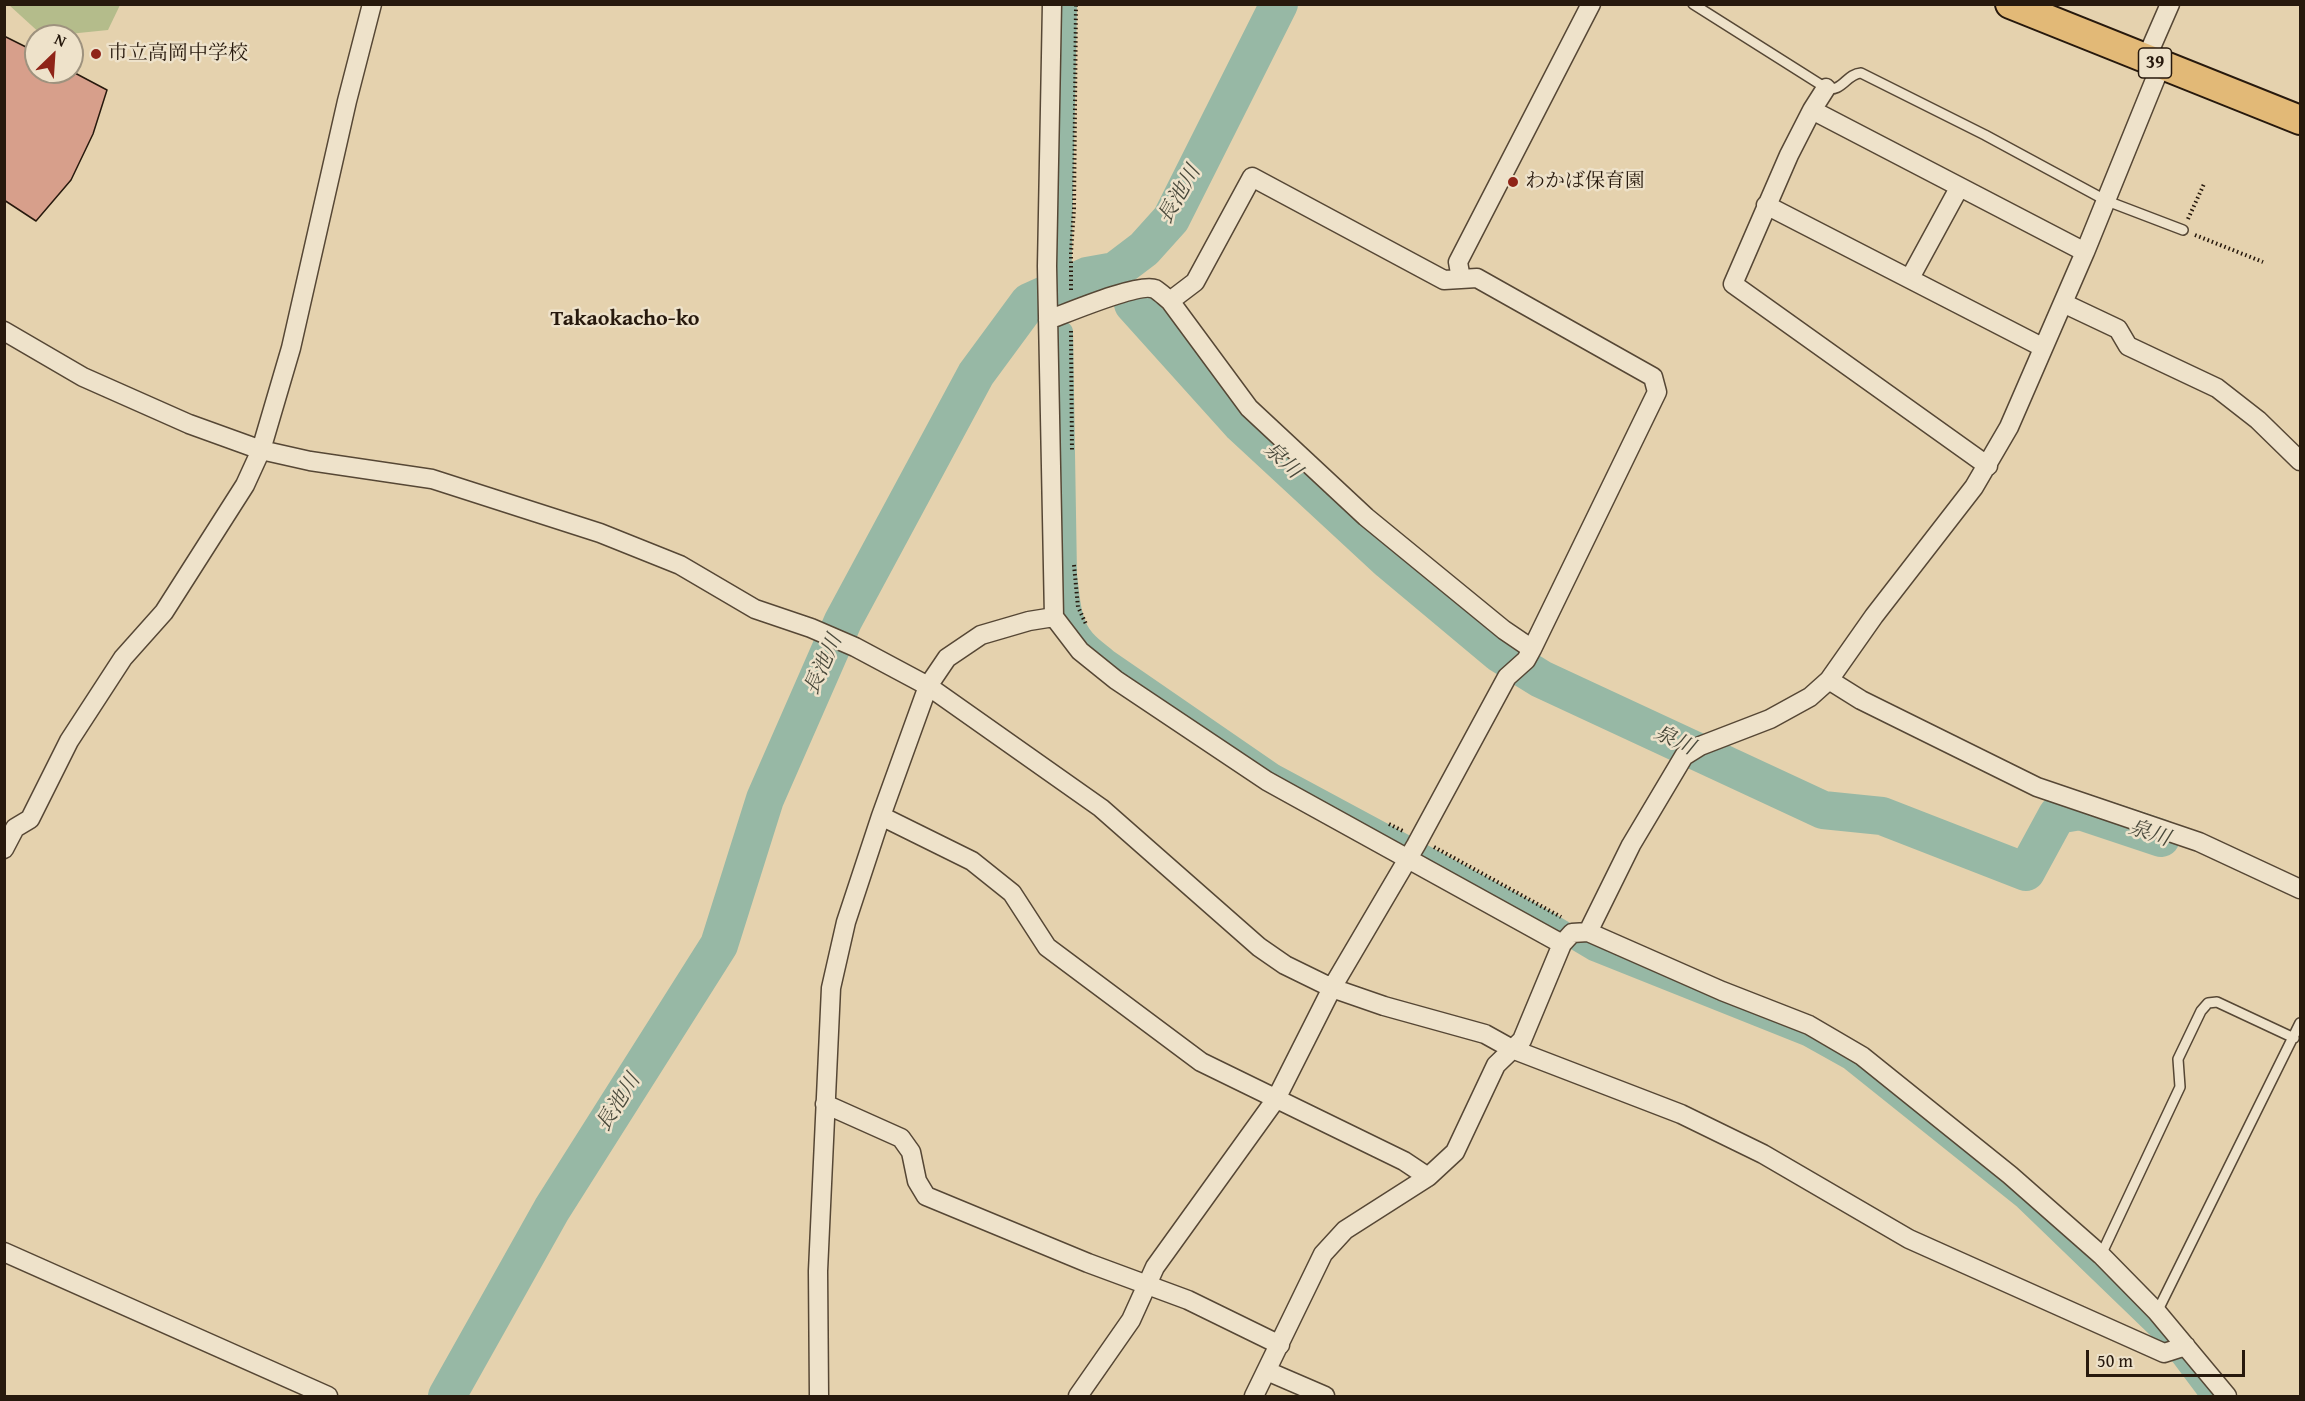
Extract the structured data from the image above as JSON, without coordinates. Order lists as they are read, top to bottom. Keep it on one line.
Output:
{"streets":{"main road":["39"]},"districts":["Takaokacho-ko"],"water":["長池川","泉川"],"places":["市立高岡中学校","わかば保育園"],"scale_bar":"50 m","north":"top right"}
